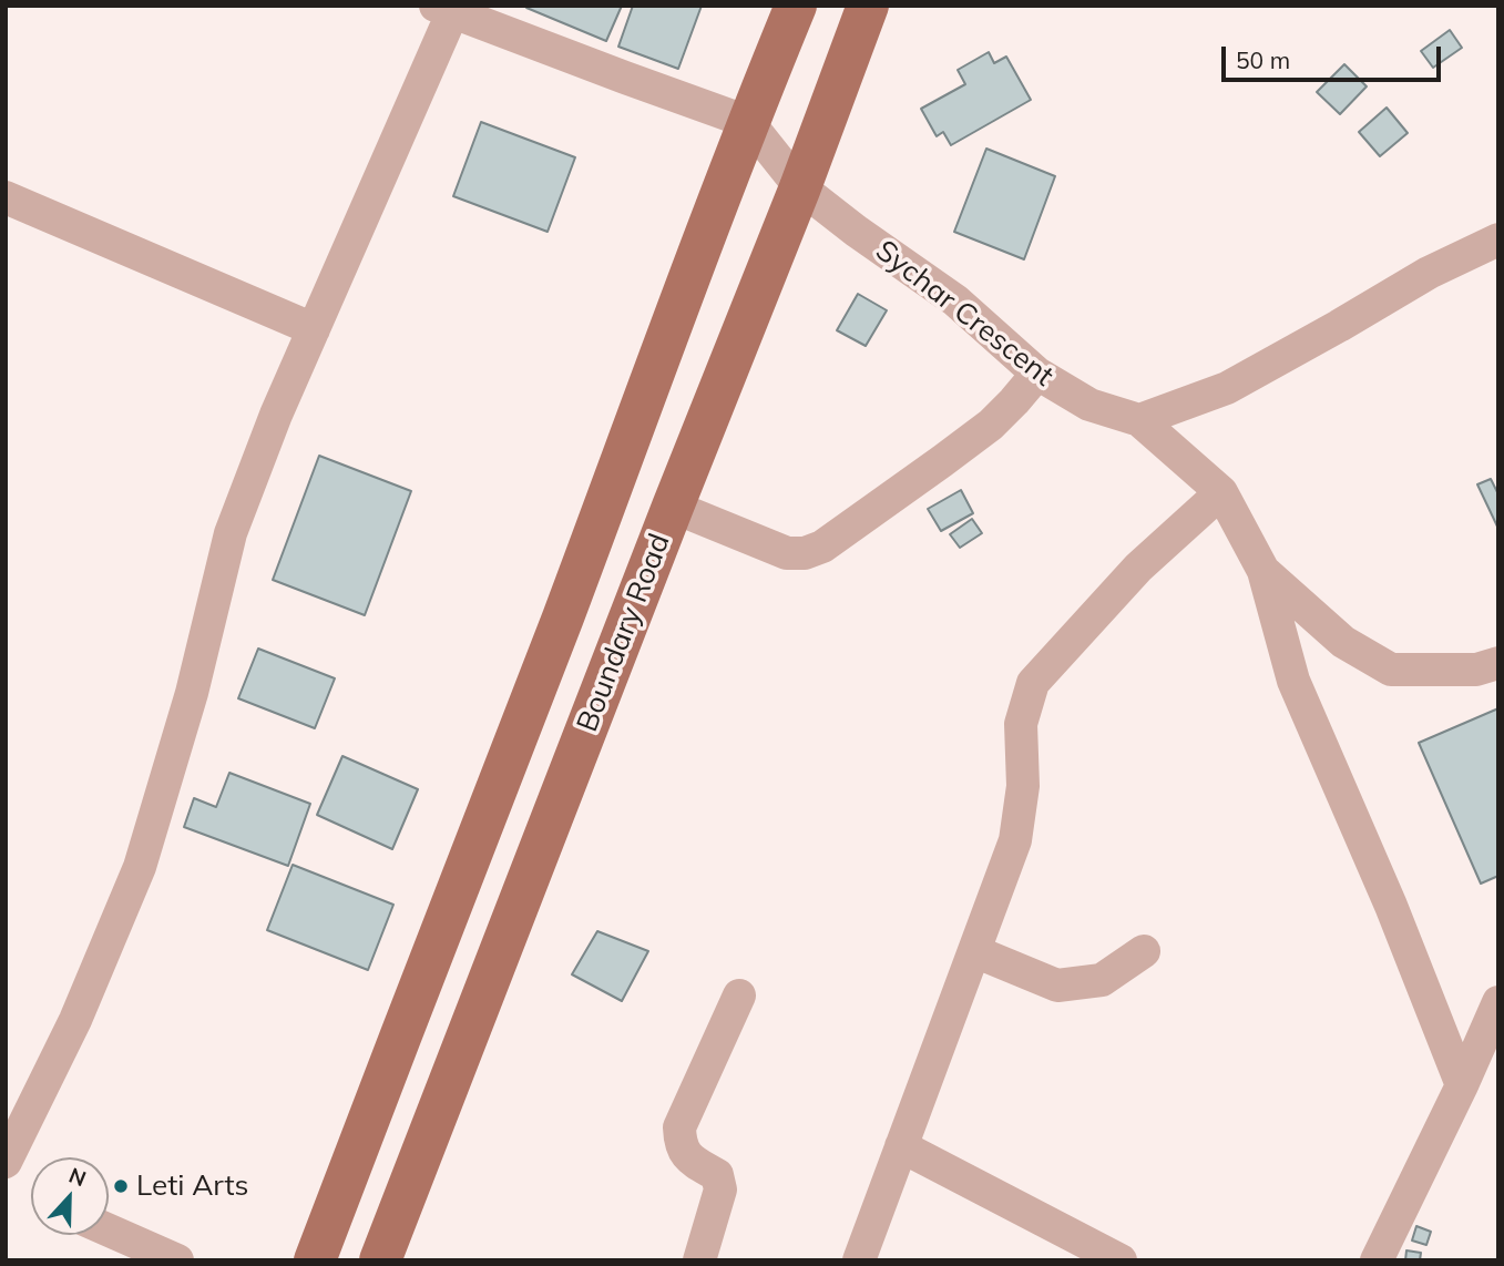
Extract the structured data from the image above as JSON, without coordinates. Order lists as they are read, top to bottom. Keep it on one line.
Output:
{"streets":{"main road":["Boundary Road"],"street":["Sychar Crescent"]},"crossings":[["Sychar Crescent","Boundary Road"]],"places":["Leti Arts"],"scale_bar":"50 m","north":"top"}
